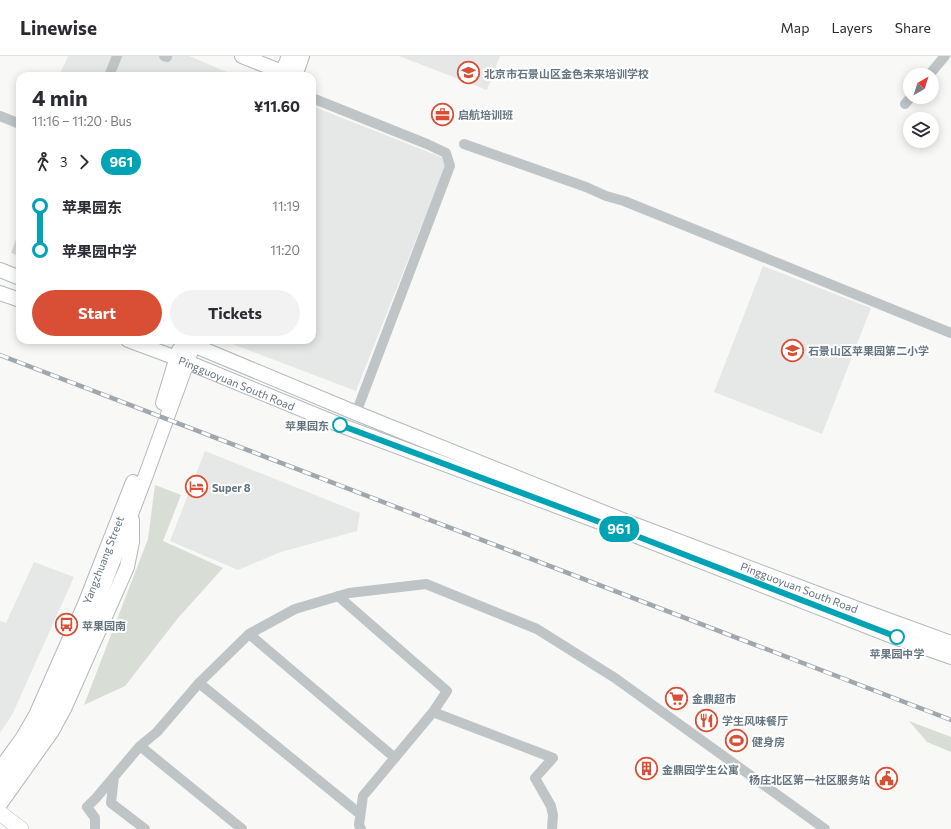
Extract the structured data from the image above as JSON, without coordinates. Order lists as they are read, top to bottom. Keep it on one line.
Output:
{"streets":{"main road":["Pingguoyuan South Road","Yangzhuang Street"]},"crossings":[["Pingguoyuan South Road","Yangzhuang Street"]],"places":{"school or university":["北京市石景山区金色未来培训学校","石景山区苹果园第二小学"],"office":["启航培训班"],"other":["苹果园东","苹果园中学"],"hotel":["Super 8"],"bus stop":["苹果园南"],"supermarket":["金鼎超市"],"restaurant":["学生风味餐厅"],"sports":["健身房"],"building":["金鼎园学生公寓"],"public building":["杨庄北区第一社区服务站"]},"lines":["bus line 961"],"north":"top right","page":{"header":"Linewise","nav":["Map","Layers","Share"],"on_map":"961","heading":["4 min","11:16 – 11:20 · Bus","¥11.60"],"legs":["3","961"],"list":[{"name":"苹果园东","value":"11:19"},{"name":"苹果园中学","value":"11:20"}],"buttons":["Start","Tickets"]}}
